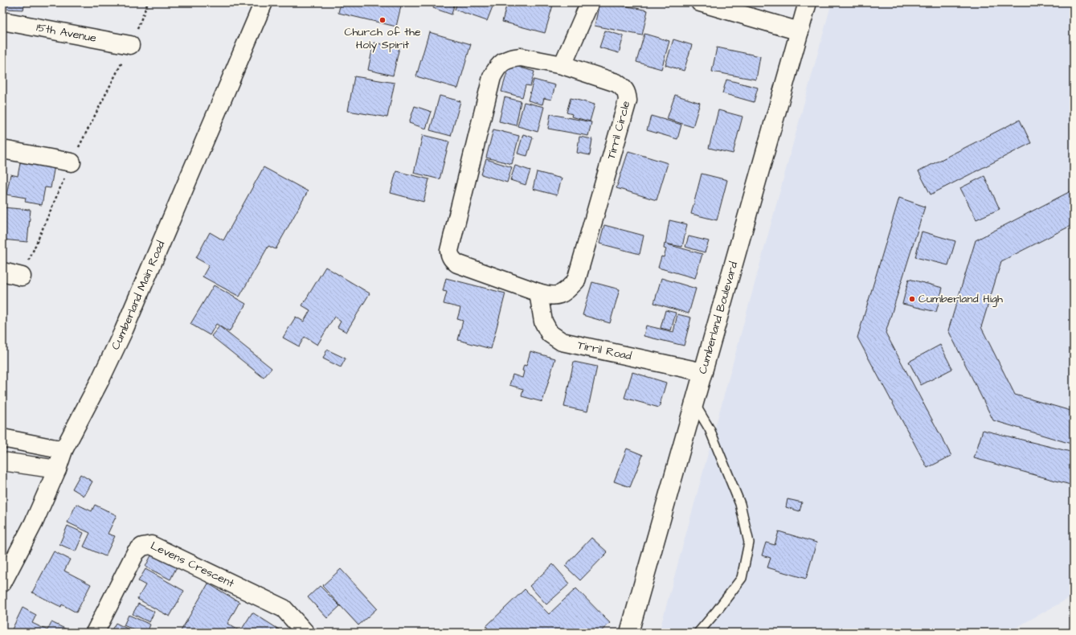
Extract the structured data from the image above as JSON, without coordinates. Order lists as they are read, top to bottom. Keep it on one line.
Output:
{"streets":{"street":["15th Avenue","Tirril Circle","Cumberland Main Road","Cumberland Boulevard","Tirril Road","Levens Crescent"]},"crossings":[["Tirril Circle","Tirril Road"],["Cumberland Boulevard","Tirril Road"]],"places":["Church of the Holy Spirit","Cumberland High"]}
